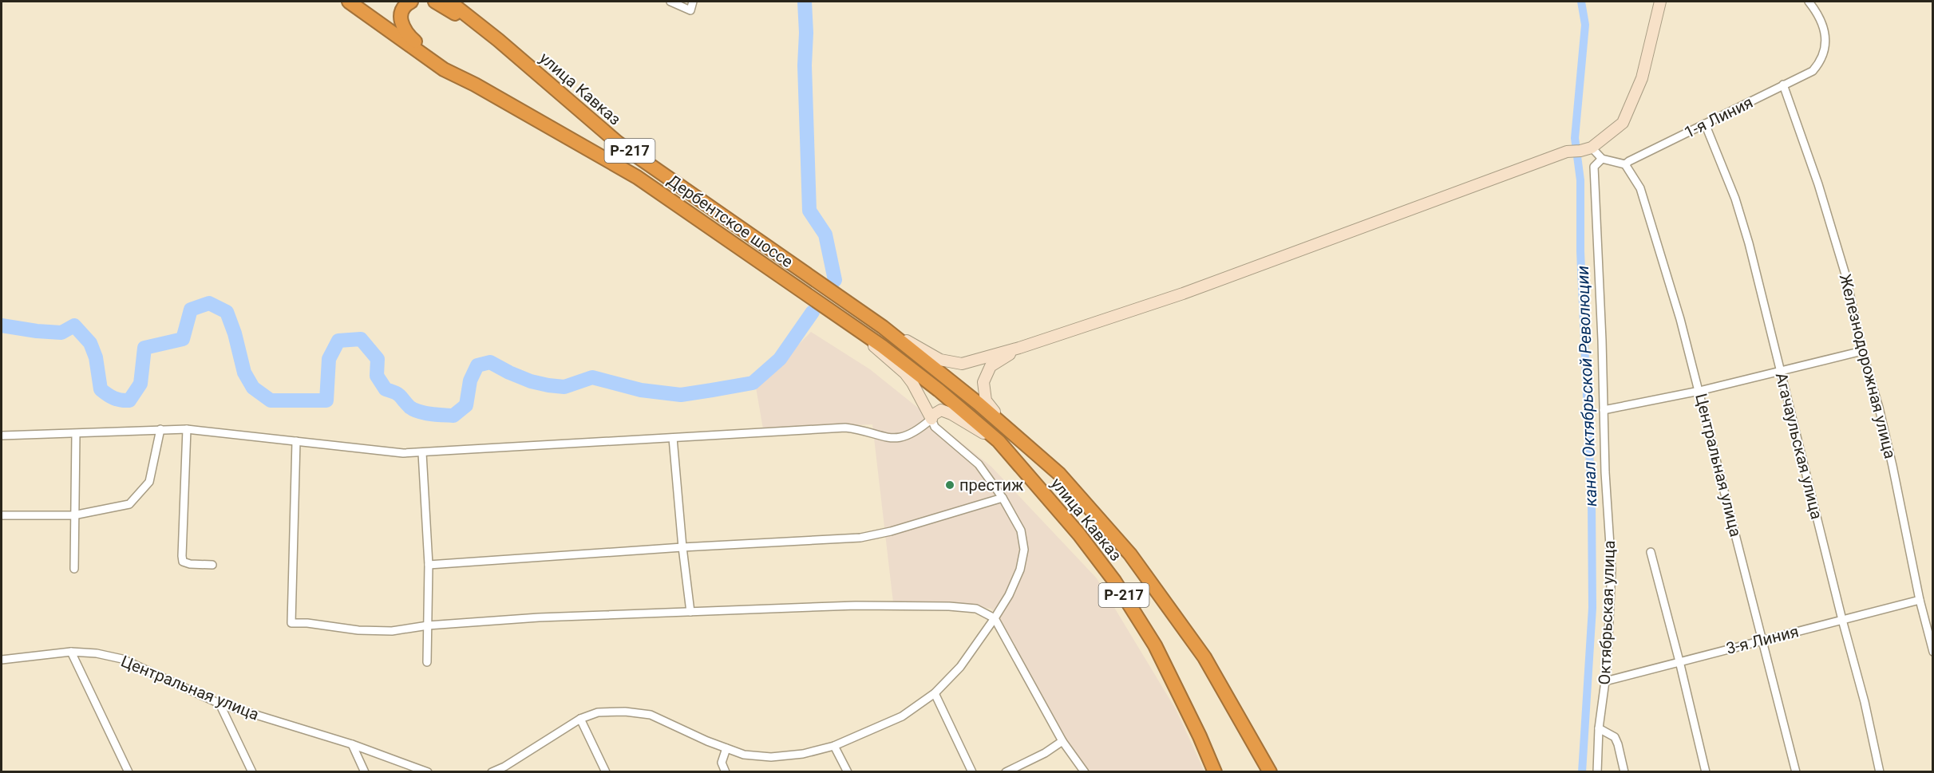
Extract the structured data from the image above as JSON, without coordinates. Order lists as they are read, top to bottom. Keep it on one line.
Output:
{"streets":{"highway":["улица Кавказ","Р-217","Дербентское шоссе"],"street":["1-я Линия","Железнодорожная улица","Агачаульская улица","Центральная улица","Октябрьская улица","3-я Линия"]},"crossings":[["улица Кавказ","Дербентское шоссе"],["1-я Линия","Железнодорожная улица"],["1-я Линия","Агачаульская улица"],["1-я Линия","Центральная улица"],["Железнодорожная улица","3-я Линия"],["Агачаульская улица","3-я Линия"],["Центральная улица","3-я Линия"],["Октябрьская улица","3-я Линия"]],"water":["канал Октябрьской Революции"],"places":["престиж"]}
